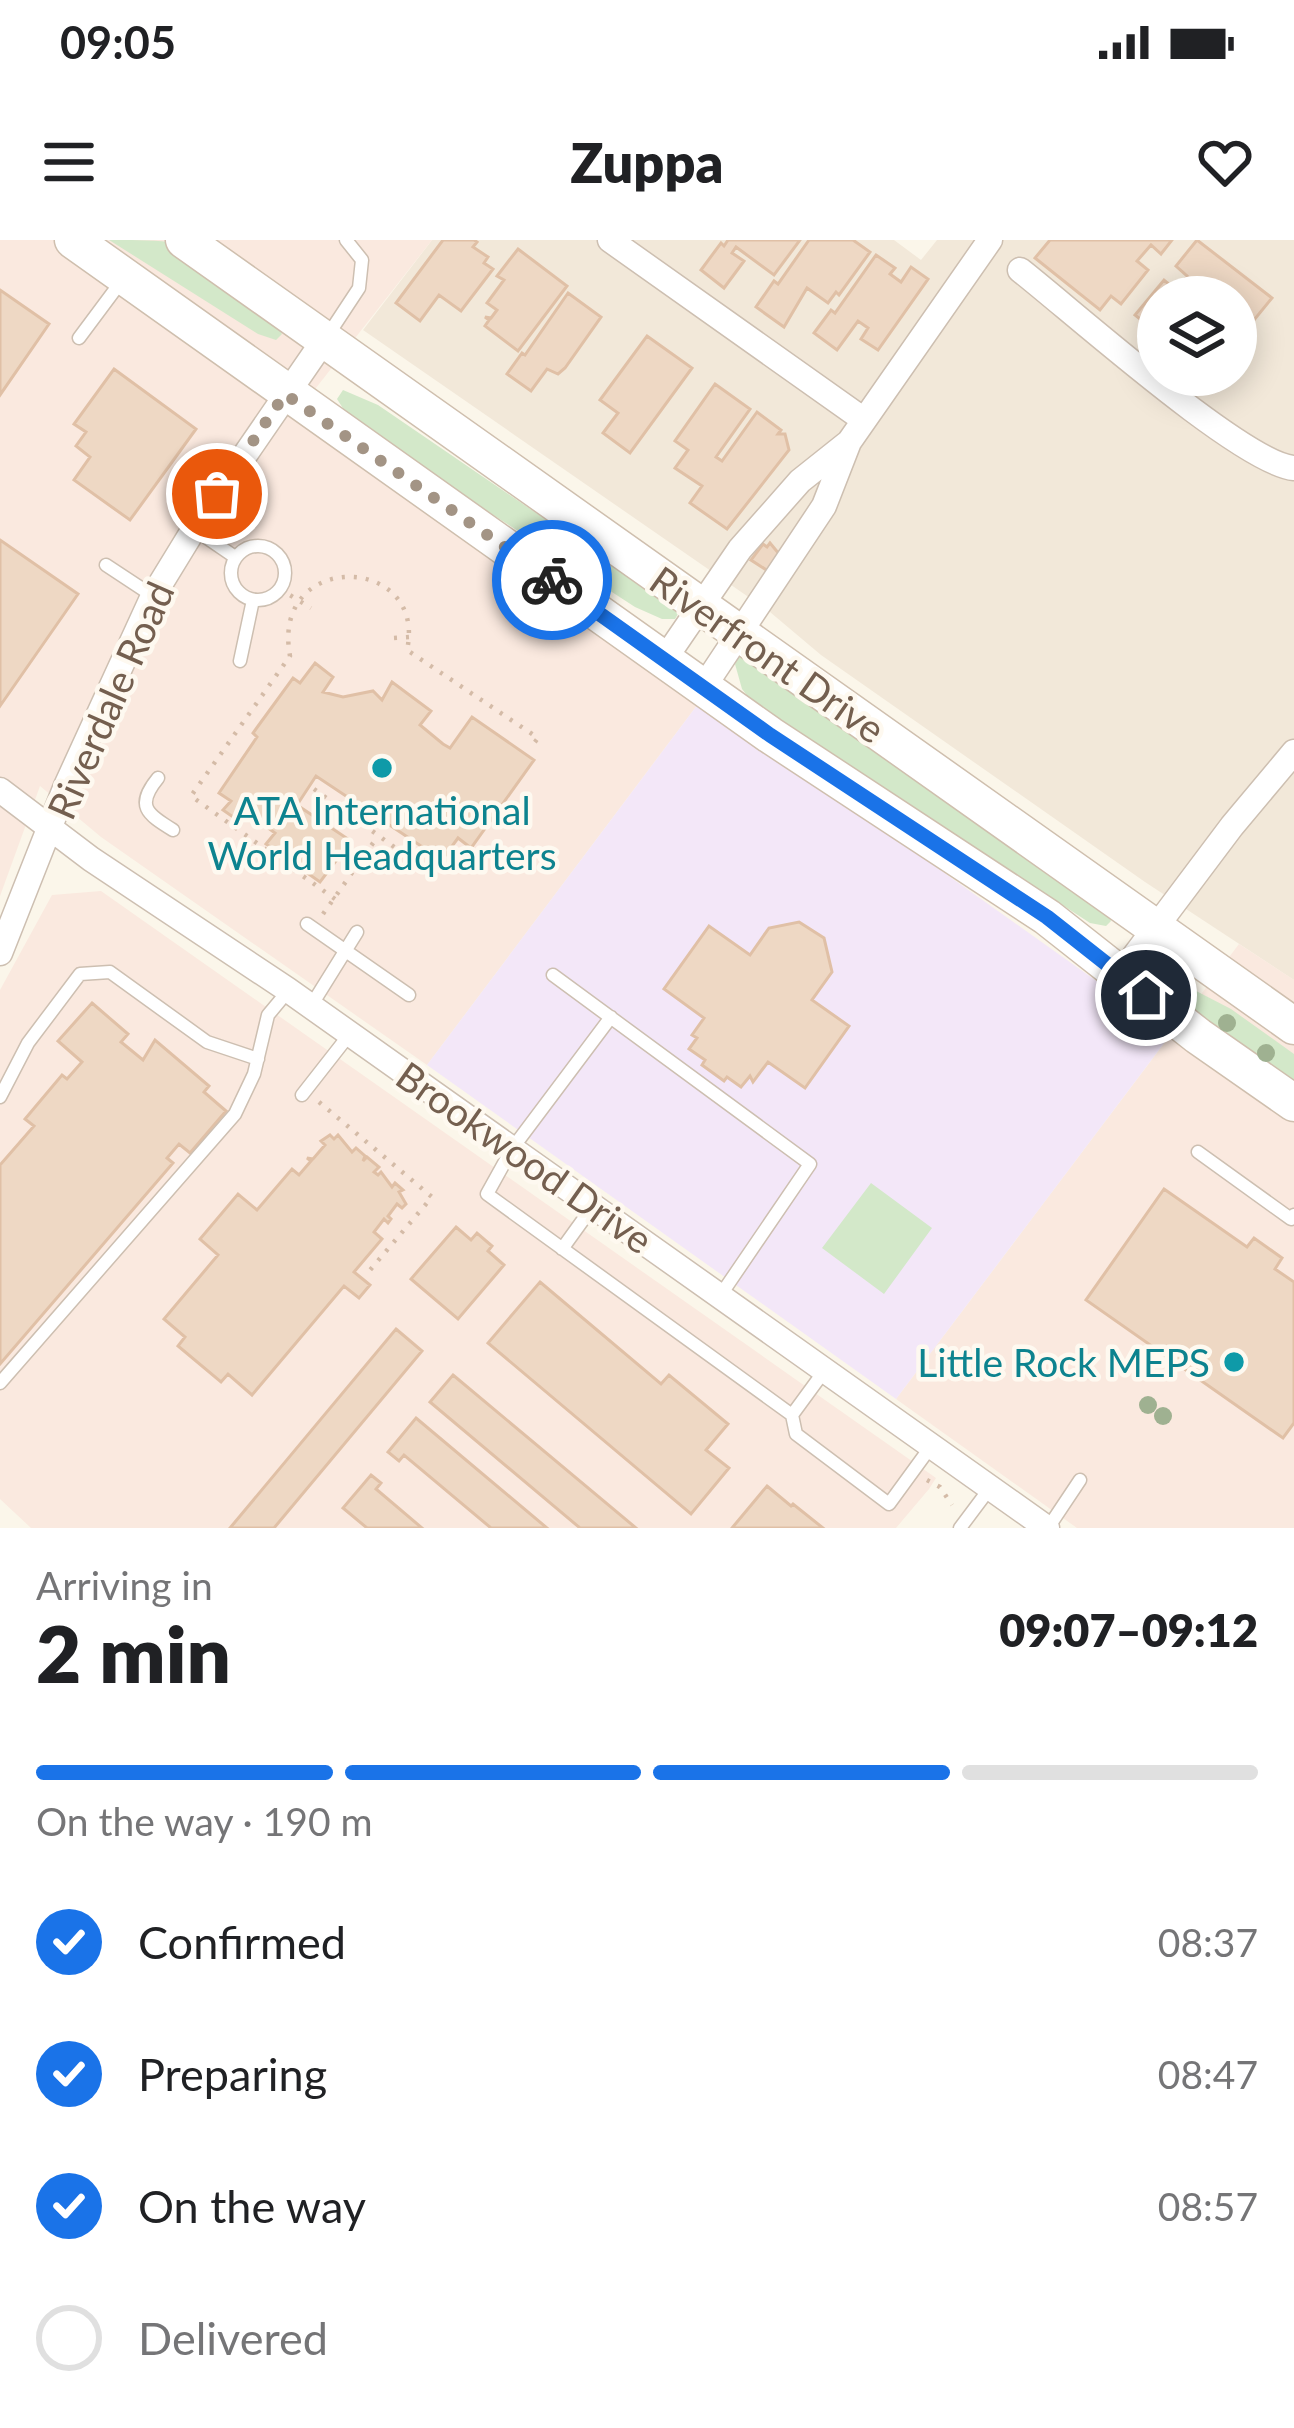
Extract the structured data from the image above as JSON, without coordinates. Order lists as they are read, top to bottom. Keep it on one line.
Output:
{"streets":{"street":["Riverfront Drive","Riverdale Road","Brookwood Drive"]},"crossings":[["Riverfront Drive","Riverdale Road"],["Riverdale Road","Brookwood Drive"]],"places":["ATA International World Headquarters","Little Rock MEPS"],"page":{"status":"09:05","header":"Zuppa","heading":["2 min","Arriving in","09:07–09:12"],"bar":"On the way · 190 m","list":[["Confirmed","08:37"],["Preparing","08:47"],["On the way","08:57"],"Delivered"]}}
